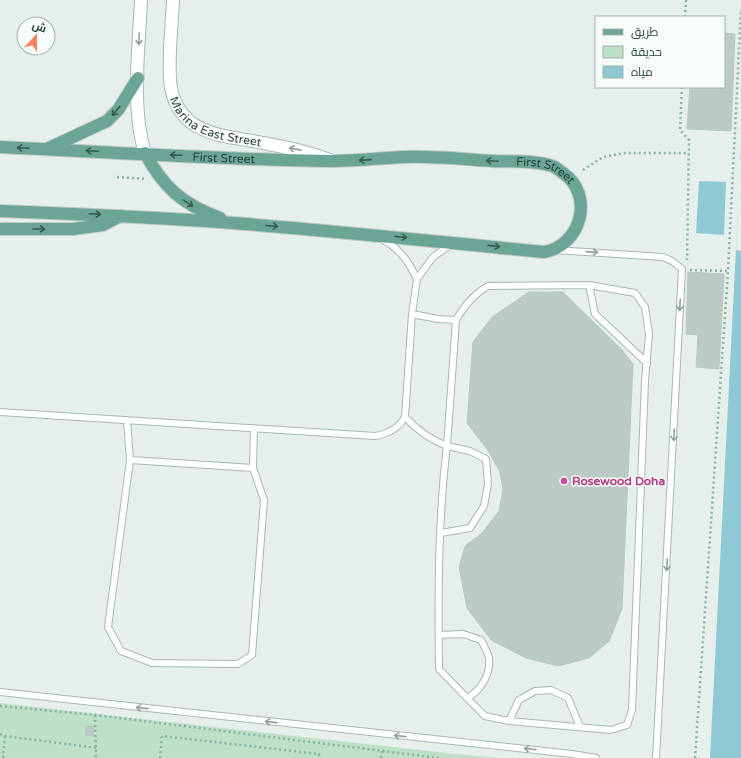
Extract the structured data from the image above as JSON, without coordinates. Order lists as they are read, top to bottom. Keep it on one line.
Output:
{"streets":{"main road":["First Street"],"street":["Marina East Street"]},"crossings":[["Marina East Street","First Street"]],"one_way":["Marina East Street"],"places":["Rosewood Doha"],"legend":["طريق","حديقة","مياه"],"north":"top"}
